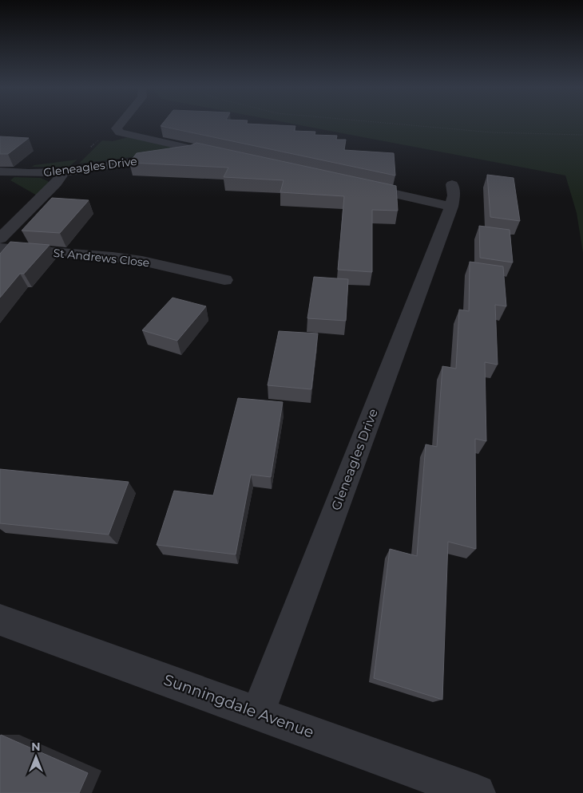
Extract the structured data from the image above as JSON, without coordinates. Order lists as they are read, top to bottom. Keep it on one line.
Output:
{"streets":{"street":["Gleneagles Drive","St Andrews Close","Sunningdale Avenue"]},"crossings":[["Gleneagles Drive","Sunningdale Avenue"]],"north":"top"}
